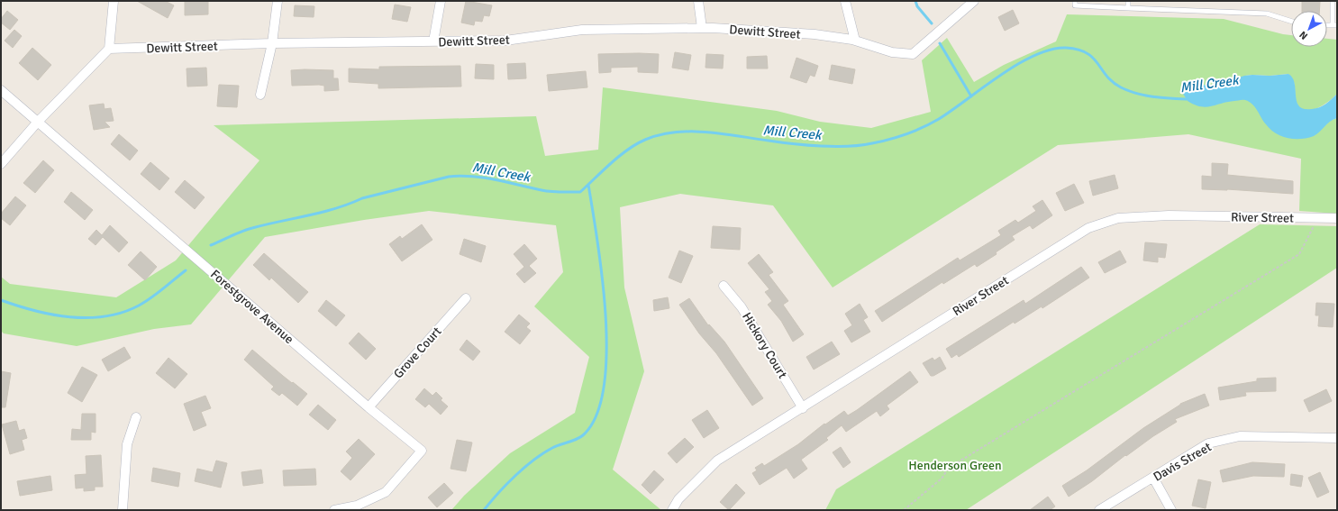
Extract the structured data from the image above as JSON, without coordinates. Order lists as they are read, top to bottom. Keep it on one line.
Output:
{"streets":{"street":["Dewitt Street","River Street","Forestgrove Avenue","Hickory Court","Grove Court","Davis Street"]},"crossings":[["River Street","Hickory Court"],["Forestgrove Avenue","Grove Court"]],"water":["Mill Creek"],"parks":["Henderson Green"],"north":"bottom left"}
